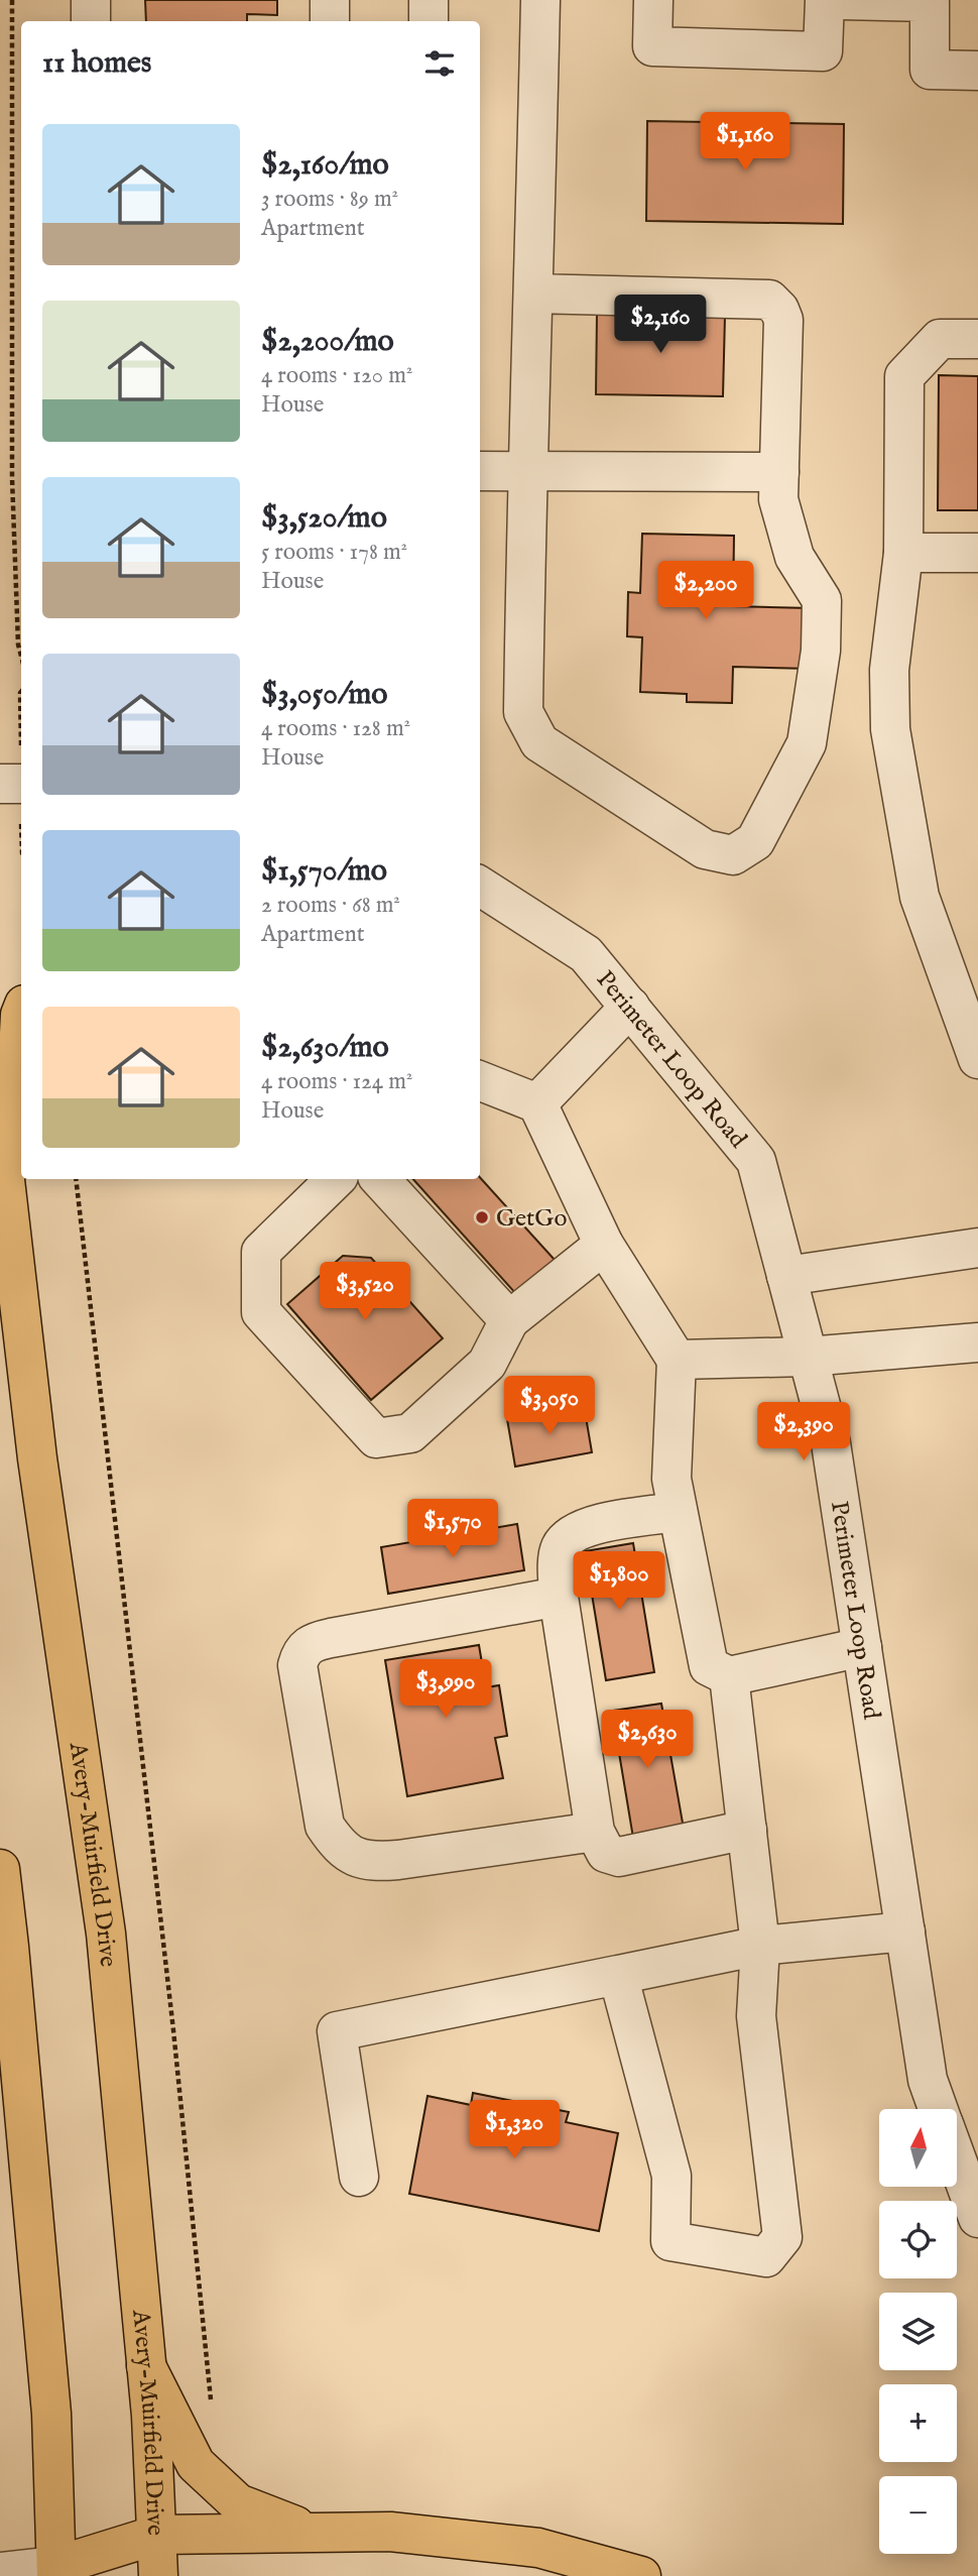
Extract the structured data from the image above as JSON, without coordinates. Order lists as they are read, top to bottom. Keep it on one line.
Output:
{"streets":{"main road":["Avery-Muirfield Drive"],"street":["Perimeter Loop Road"]},"places":["GetGo"],"north":"top","page":{"heading":"11 homes","list":[{"name":"$2,160/mo","note":"3 rooms · 89 m² · Apartment"},{"name":"$2,200/mo","note":"4 rooms · 120 m² · House"},{"name":"$3,520/mo","note":"5 rooms · 178 m² · House"},{"name":"$3,050/mo","note":"4 rooms · 128 m² · House"},{"name":"$1,570/mo","note":"2 rooms · 68 m² · Apartment"},{"name":"$2,630/mo","note":"4 rooms · 124 m² · House"}],"price":["$1,160","$2,160","$2,200","$3,520","$3,050","$2,390","$1,570","$1,800","$3,990","$2,630","$1,320"],"map_buttons":["+","−"]}}
